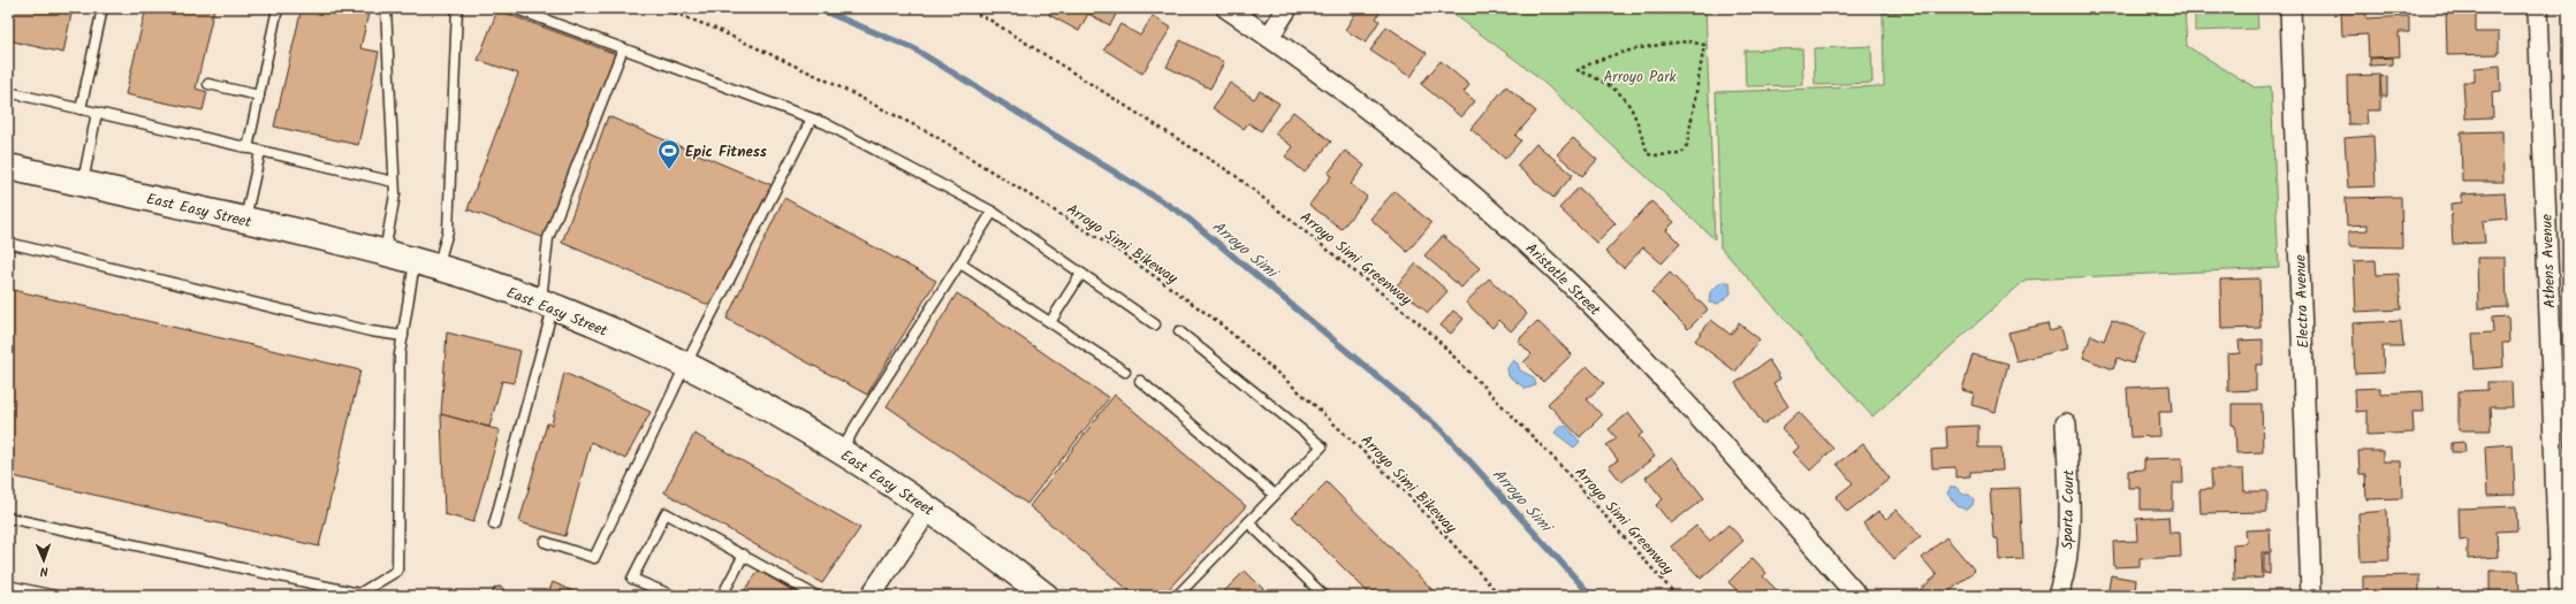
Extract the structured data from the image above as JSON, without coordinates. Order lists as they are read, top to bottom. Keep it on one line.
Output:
{"streets":{"street":["East Easy Street","Athens Avenue","Aristotle Street","Electra Avenue","Sparta Court"],"path":["Arroyo Simi Bikeway","Arroyo Simi Greenway"]},"water":["Arroyo Simi"],"parks":["Arroyo Park"],"places":{"sports":["Epic Fitness"]},"north":"bottom"}
